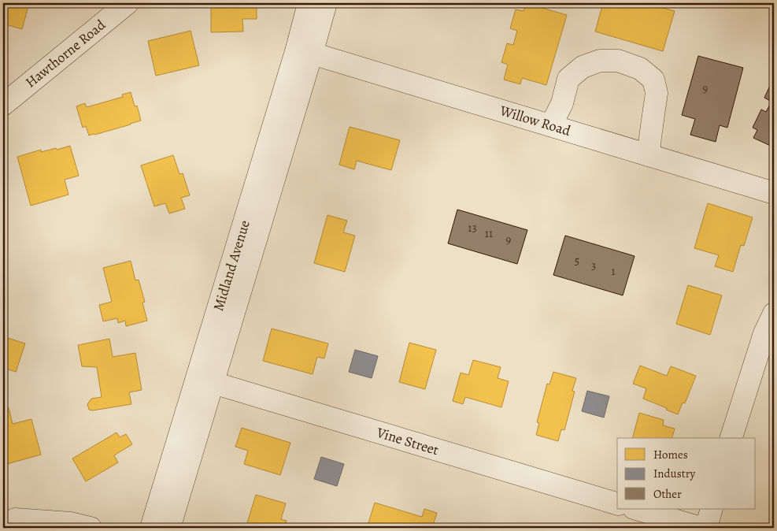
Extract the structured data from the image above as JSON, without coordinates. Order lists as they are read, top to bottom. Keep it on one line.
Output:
{"streets":{"street":["Hawthorne Road","Willow Road","Midland Avenue","Vine Street"]},"crossings":[["Willow Road","Midland Avenue"],["Midland Avenue","Vine Street"]],"house_numbers":["9","13","11","9","5","3","1"],"legend":["Homes","Industry","Other"]}
